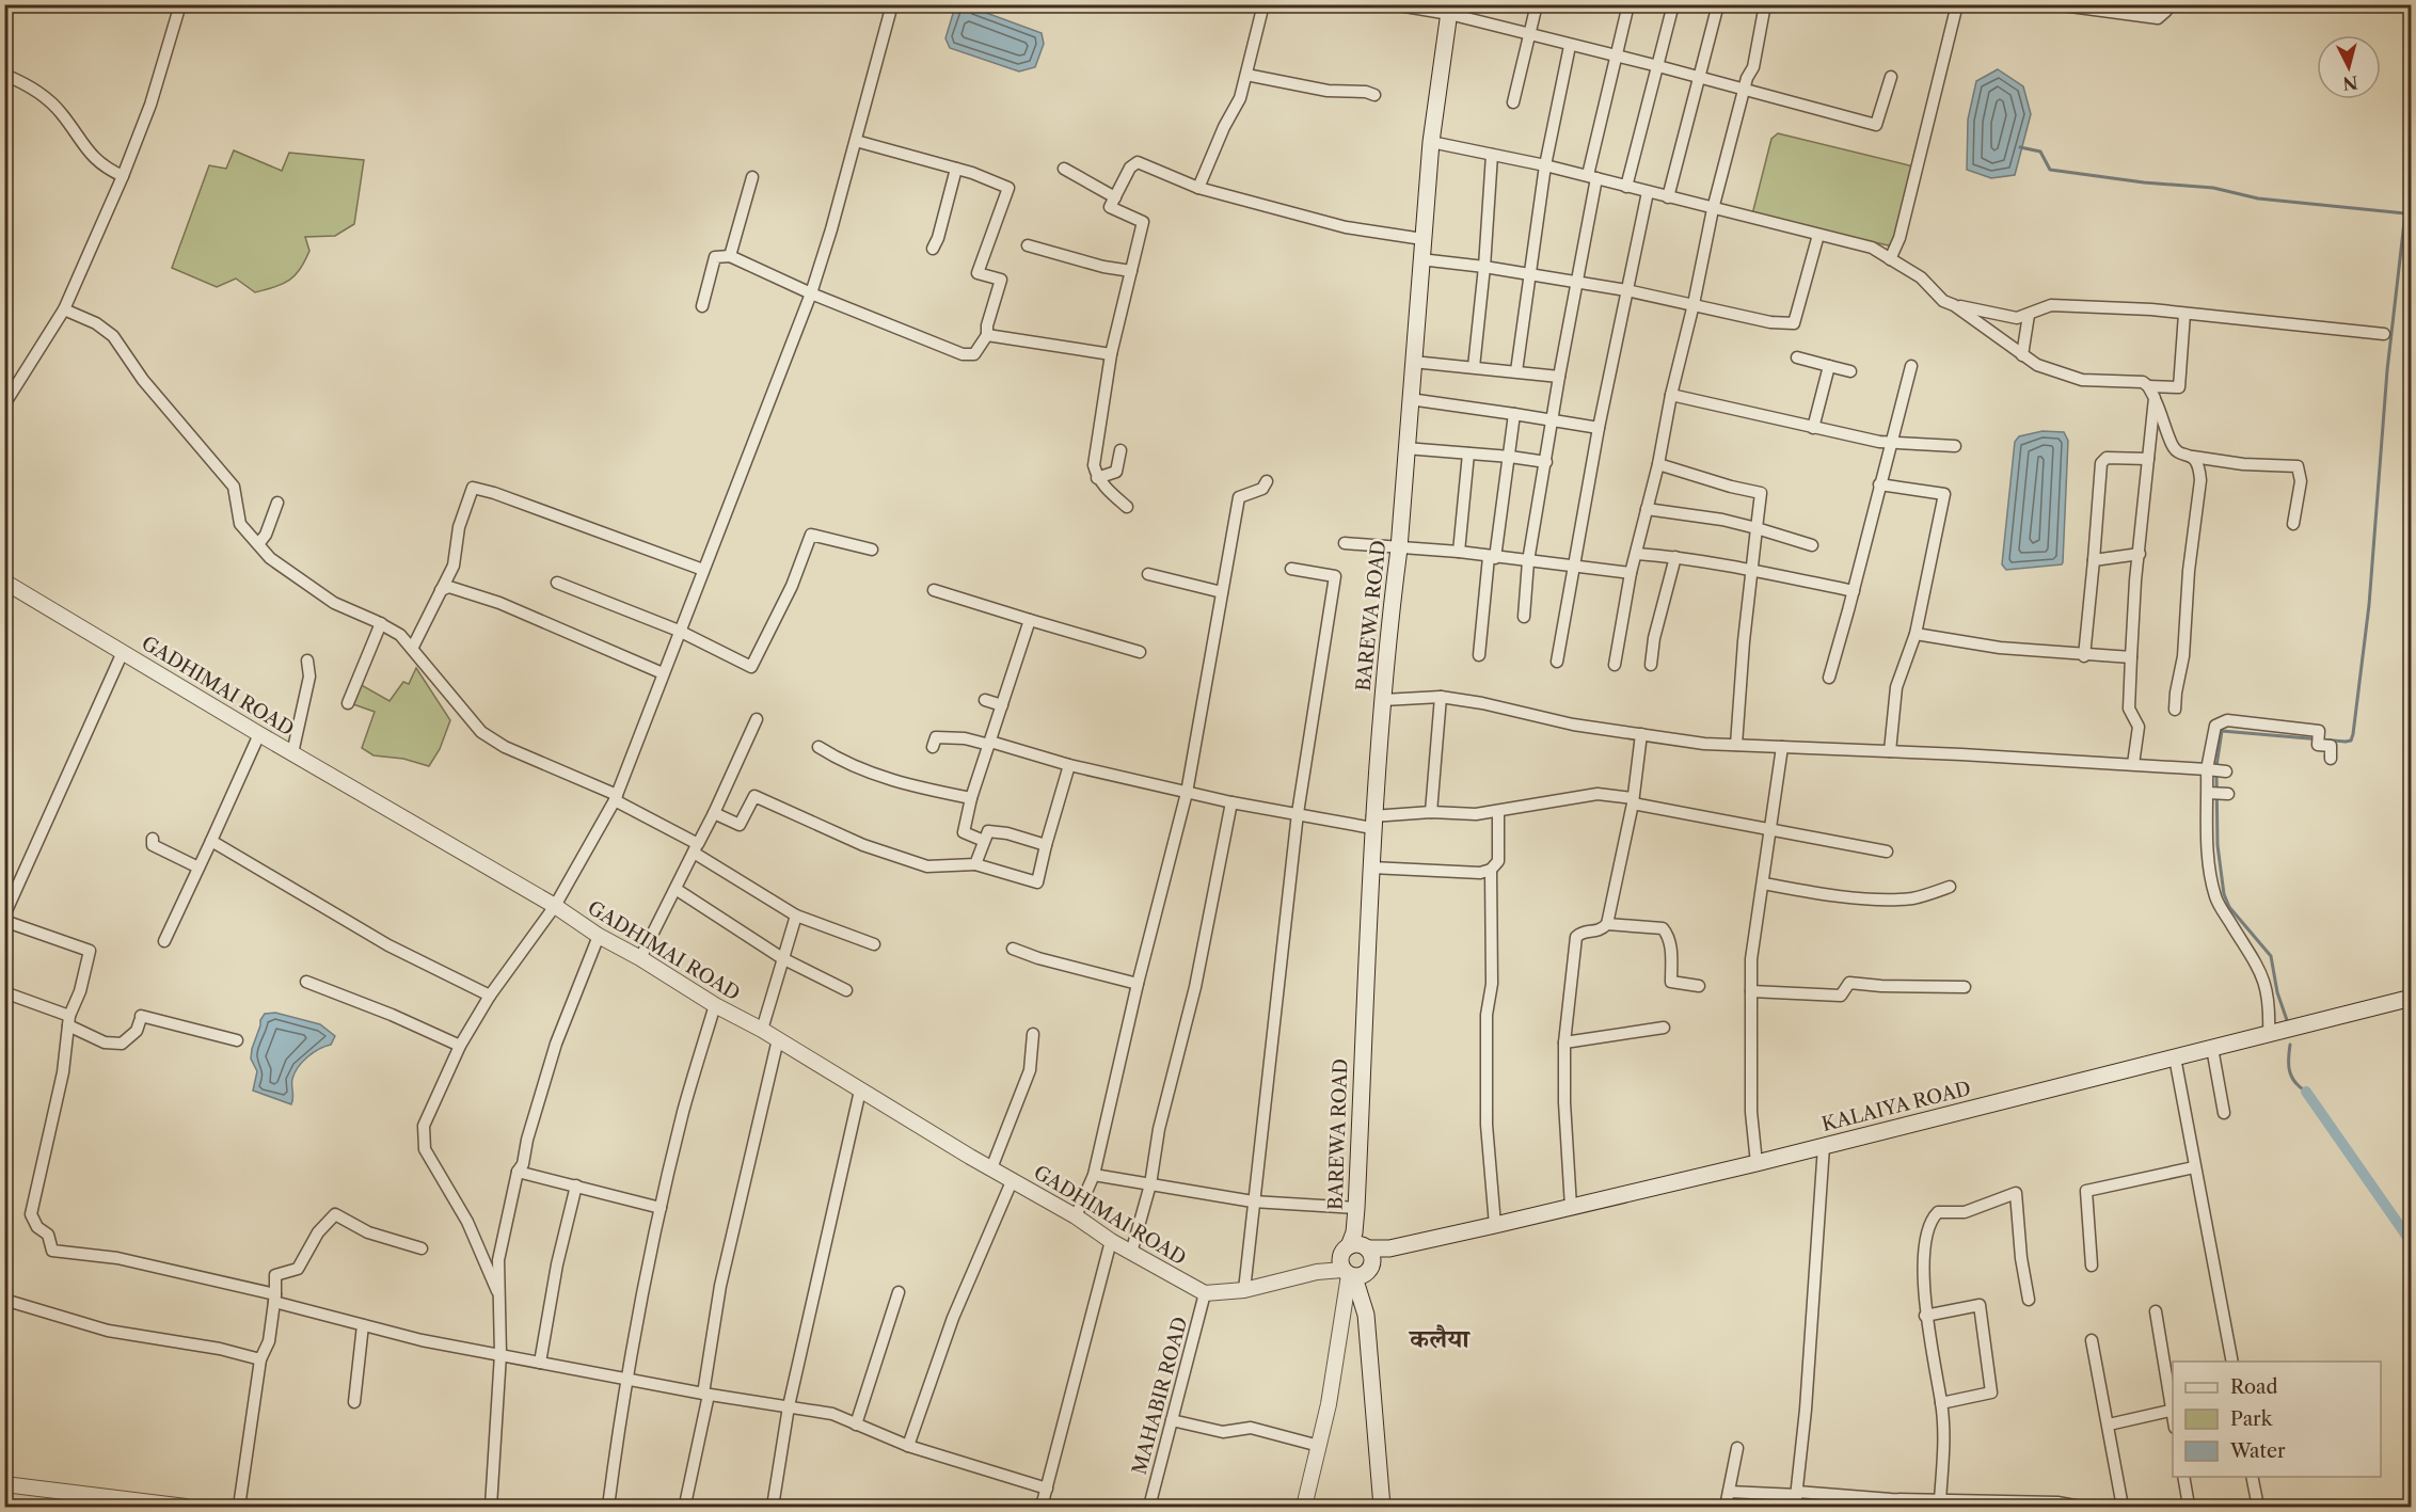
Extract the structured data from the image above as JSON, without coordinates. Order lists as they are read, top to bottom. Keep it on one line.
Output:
{"streets":{"main road":["BAREWA ROAD","KALAIYA ROAD"],"street":["GADHIMAI ROAD","MAHABIR ROAD"]},"crossings":[["GADHIMAI ROAD","MAHABIR ROAD"]],"districts":["कलैया"],"legend":["Road","Park","Water"],"north":"bottom"}
